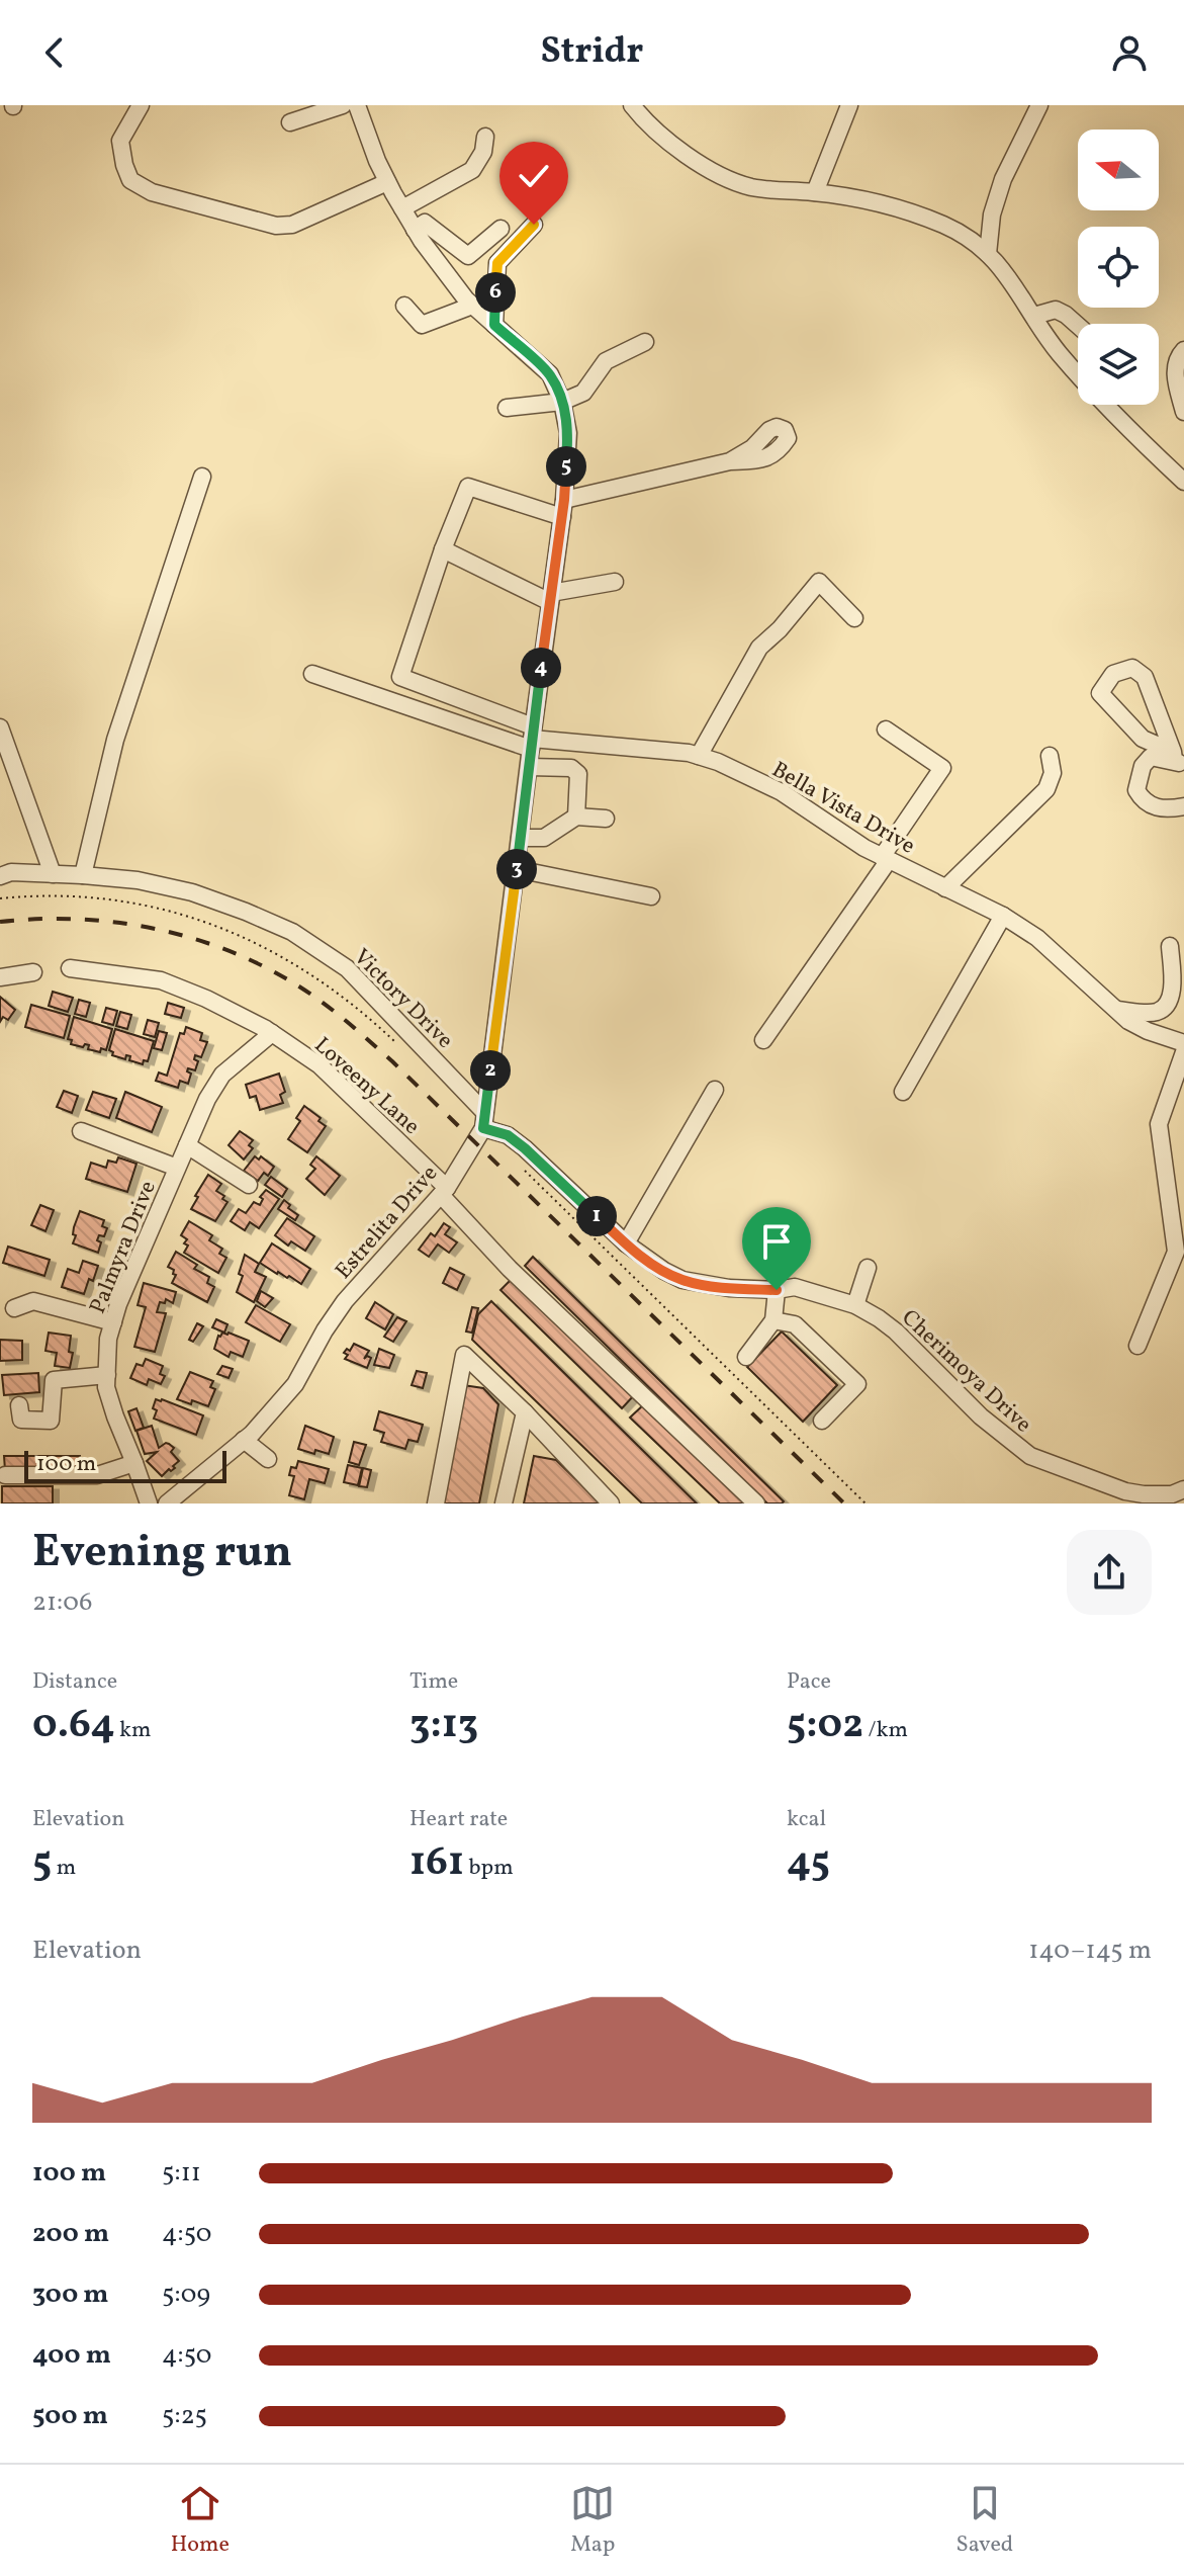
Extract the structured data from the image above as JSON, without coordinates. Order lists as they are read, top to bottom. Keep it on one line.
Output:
{"streets":{"street":["Bella Vista Drive","Victory Drive","Loveeny Lane","Estrelita Drive","Palmyra Drive","Cherimoya Drive"]},"crossings":[["Bella Vista Drive","Estrelita Drive"],["Victory Drive","Estrelita Drive"],["Victory Drive","Cherimoya Drive"],["Loveeny Lane","Estrelita Drive"],["Loveeny Lane","Palmyra Drive"],["Estrelita Drive","Cherimoya Drive"]],"scale_bar":"100 m","north":"left","page":{"header":"Stridr","pins":["6","5","4","3","2","1"],"scale":"100 m","heading":["Evening run","21:06"],"stats":[["Distance","0.64 km"],["Time","3:13"],["Pace","5:02 /km"],["Elevation","5 m"],["Heart rate","161 bpm"],["kcal","45"]],"chart":["Elevation","140–145 m"],"list":[{"name":"100 m","note":"5:11"},{"name":"200 m","note":"4:50"},{"name":"300 m","note":"5:09"},{"name":"400 m","note":"4:50"},{"name":"500 m","note":"5:25"}],"tabs":["Home","Map","Saved"]}}
